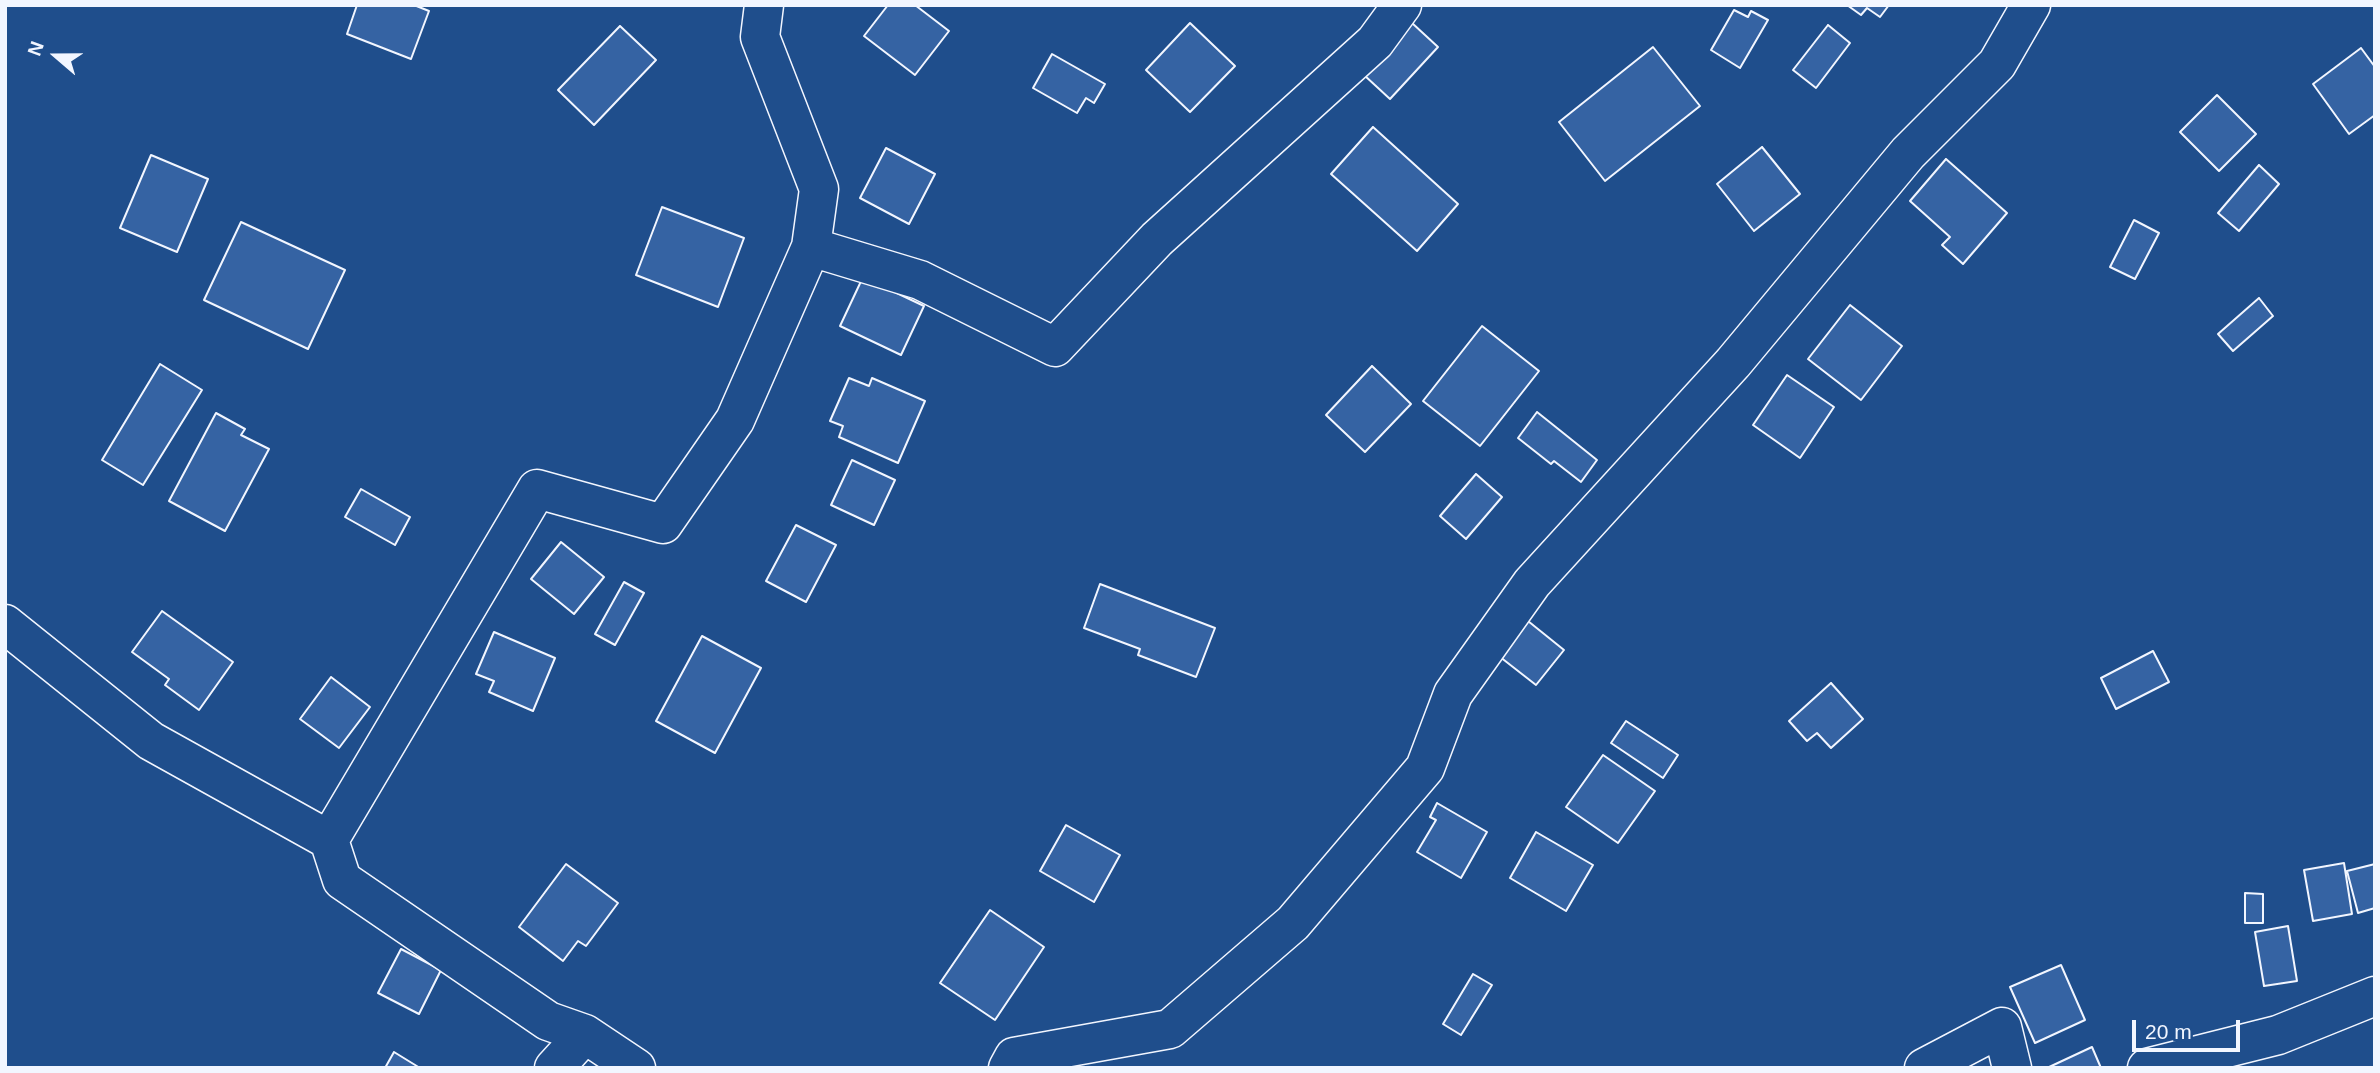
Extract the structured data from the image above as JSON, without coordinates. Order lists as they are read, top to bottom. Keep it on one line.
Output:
{"scale_bar":"20 m","north":"left"}
